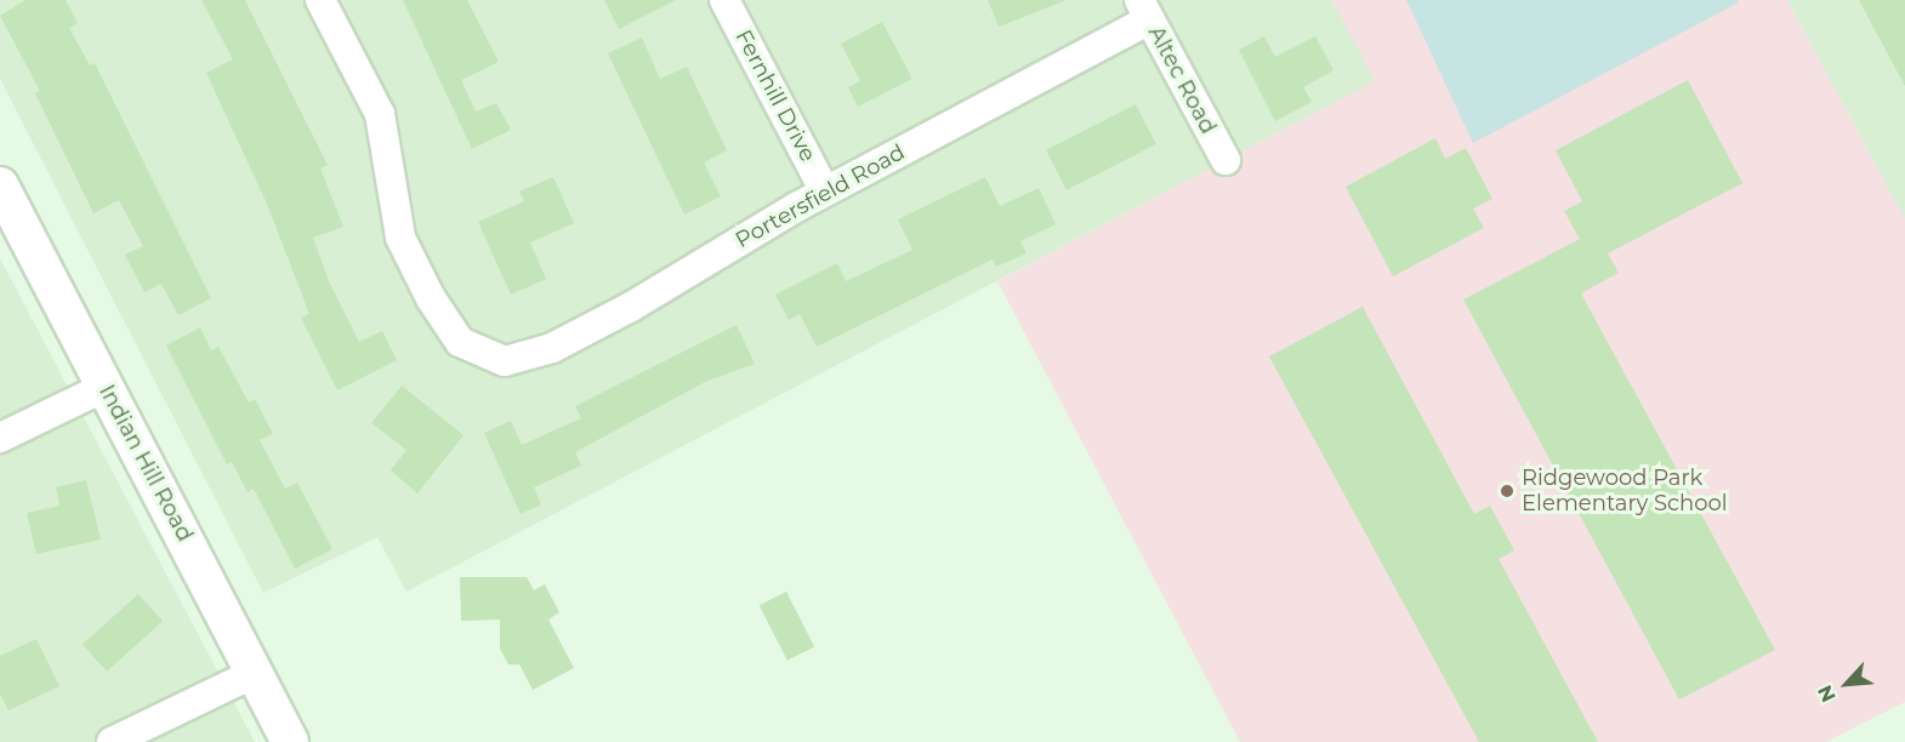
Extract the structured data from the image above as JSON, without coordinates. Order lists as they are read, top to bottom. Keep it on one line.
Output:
{"streets":{"street":["Altec Road","Fernhill Drive","Portersfield Road","Indian Hill Road"]},"crossings":[["Altec Road","Portersfield Road"],["Fernhill Drive","Portersfield Road"]],"places":["Ridgewood Park Elementary School"],"north":"bottom left"}
